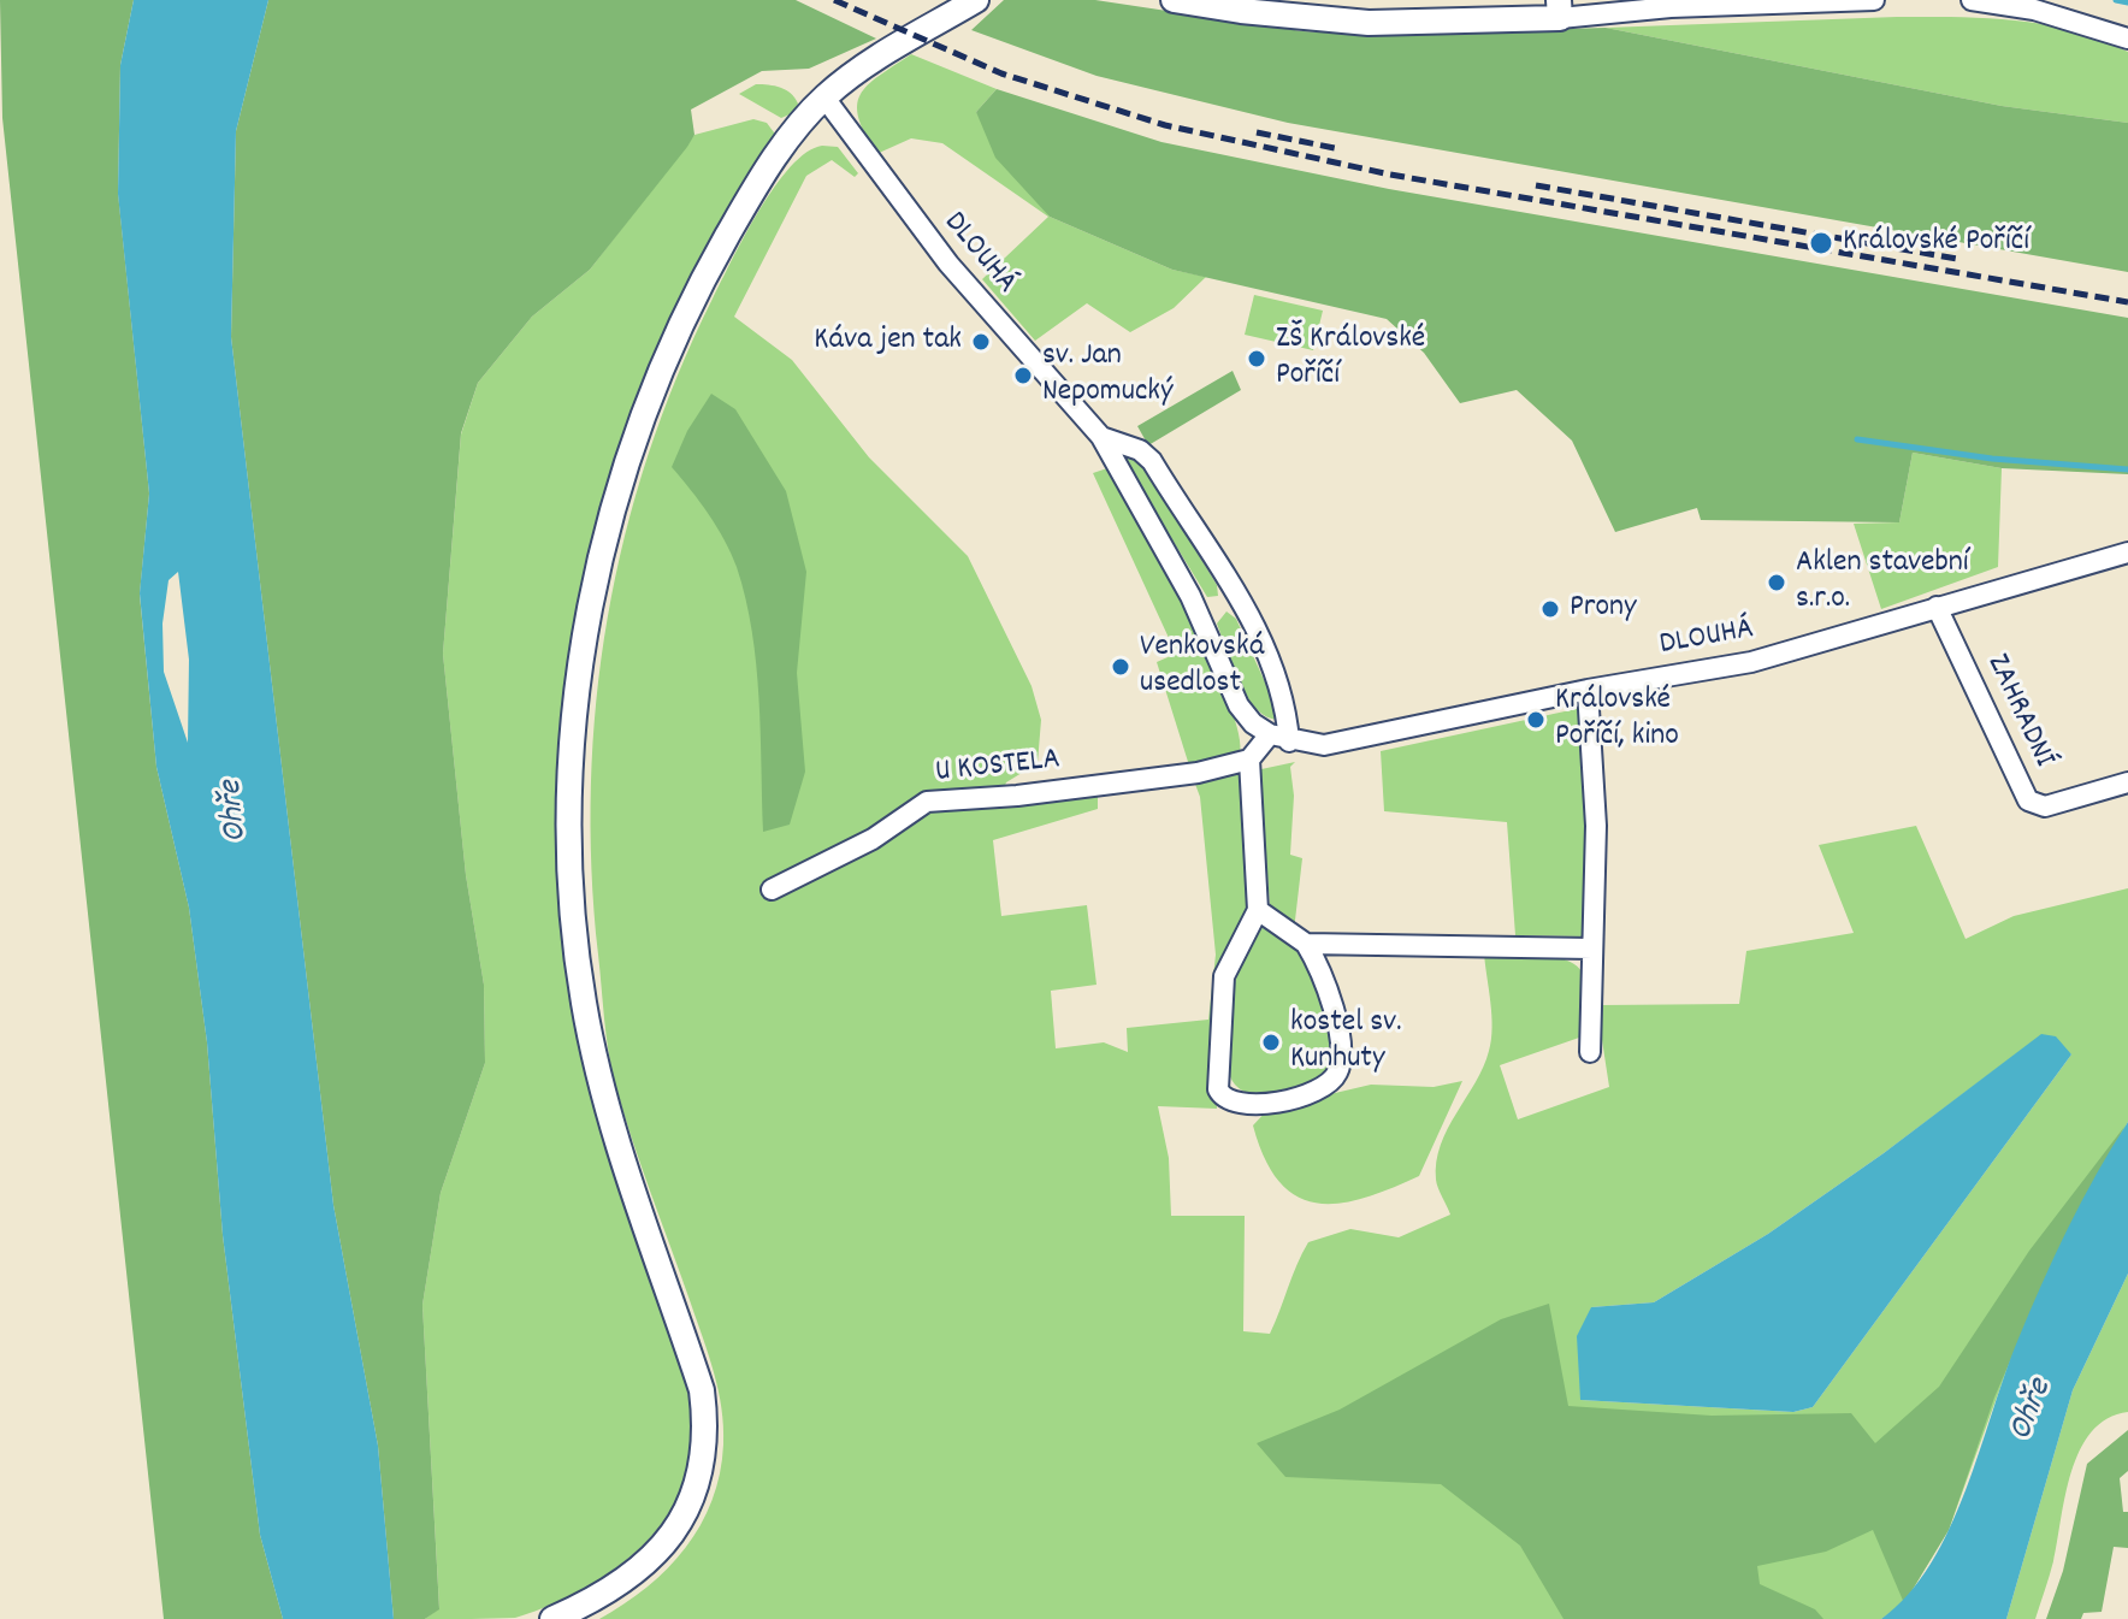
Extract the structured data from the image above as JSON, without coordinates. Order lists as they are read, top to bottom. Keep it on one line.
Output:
{"streets":{"street":["DLOUHÁ","ZAHRADNÍ","U KOSTELA"]},"crossings":[["DLOUHÁ","ZAHRADNÍ"]],"water":["Ohře"],"places":["Královské Poříčí","Káva jen tak","ZŠ Královské Poříčí","sv. Jan Nepomucký","Aklen stavební s.r.o.","Prony","Venkovská usedlost","Královské Poříčí, kino","kostel sv. Kunhuty"]}
